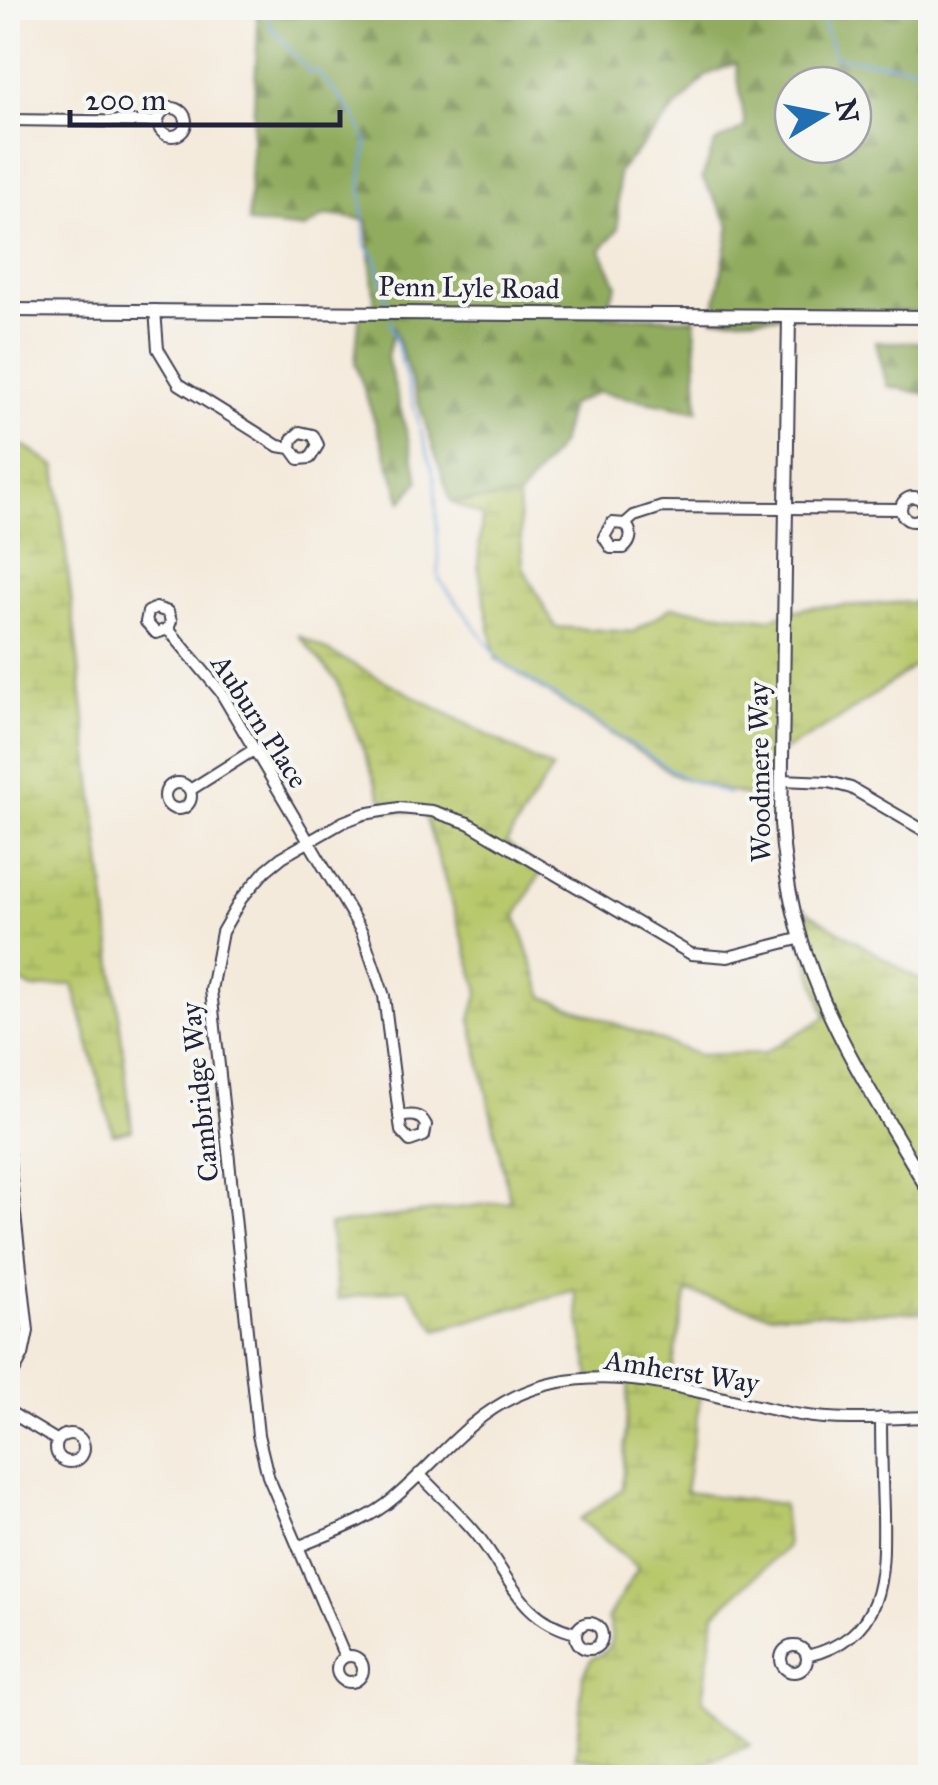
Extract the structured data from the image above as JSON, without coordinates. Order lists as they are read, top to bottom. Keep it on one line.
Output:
{"streets":{"street":["Penn Lyle Road","Auburn Place","Woodmere Way","Cambridge Way","Amherst Way"]},"crossings":[["Penn Lyle Road","Woodmere Way"],["Auburn Place","Cambridge Way"],["Woodmere Way","Cambridge Way"],["Cambridge Way","Amherst Way"]],"scale_bar":"200 m","north":"right"}
